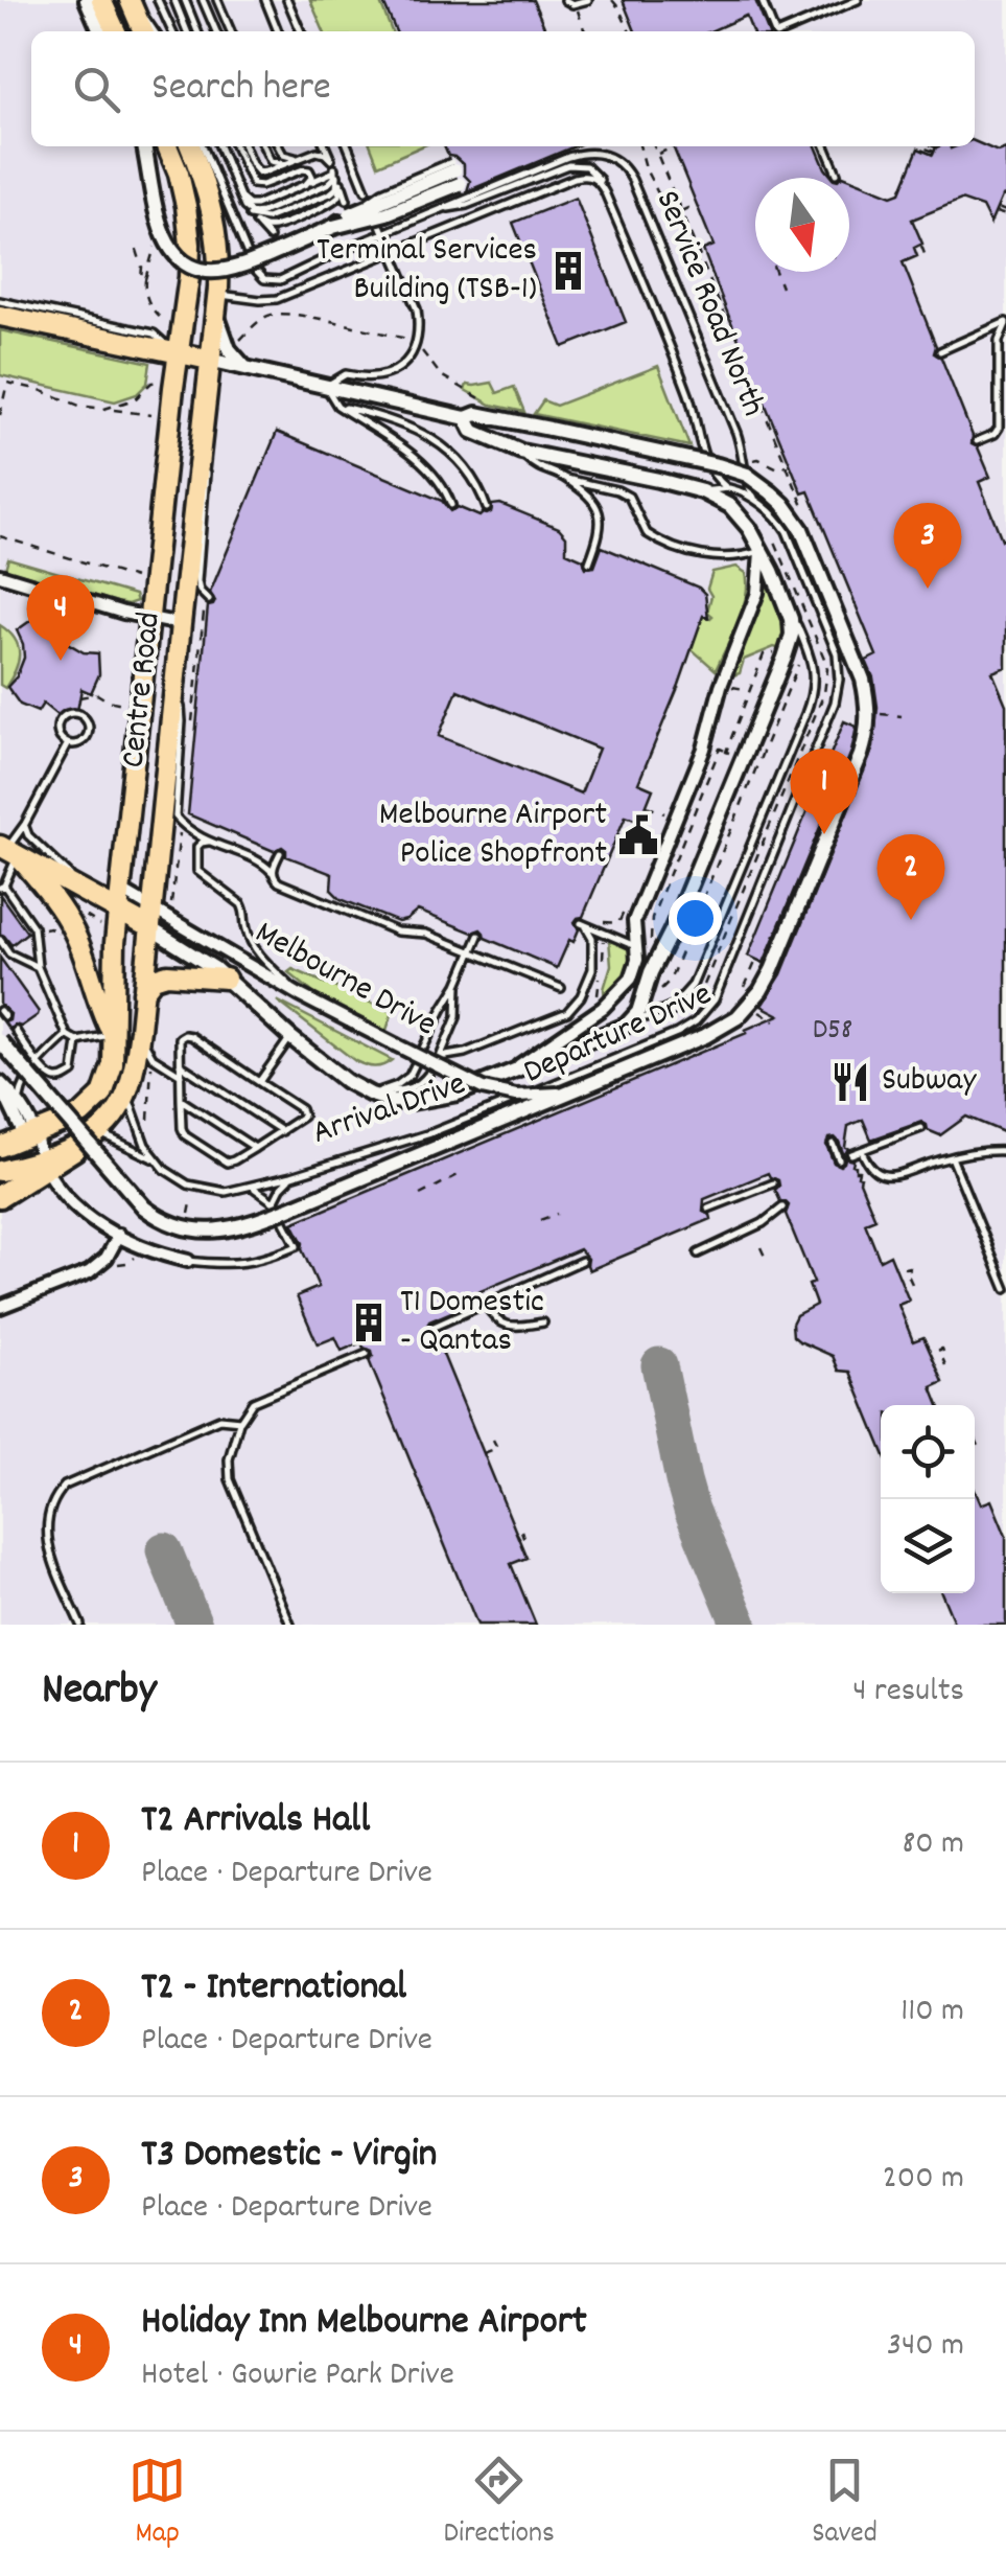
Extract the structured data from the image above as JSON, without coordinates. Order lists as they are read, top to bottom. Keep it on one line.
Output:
{"streets":{"main road":["Centre Road","Melbourne Drive","Departure Drive"],"street":["Arrival Drive"],"lane":["Service Road North"]},"crossings":[["Service Road North","Arrival Drive"],["Centre Road","Melbourne Drive"],["Centre Road","Departure Drive"],["Centre Road","Arrival Drive"],["Melbourne Drive","Departure Drive"],["Melbourne Drive","Arrival Drive"],["Departure Drive","Arrival Drive"]],"places":{"building":["Terminal Services Building (TSB-1)","T1 Domestic - Qantas"],"public building":["Melbourne Airport Police Shopfront"],"restaurant":["Subway"]},"house_numbers":["D58"],"north":"bottom","page":{"search":"Search here","pins":["3","4","1","2"],"heading":["Nearby","4 results"],"list":[{"mark":"1","name":"T2 Arrivals Hall","note":"Place · Departure Drive","value":"80 m"},{"mark":"2","name":"T2 - International","note":"Place · Departure Drive","value":"110 m"},{"mark":"3","name":"T3 Domestic - Virgin","note":"Place · Departure Drive","value":"200 m"},{"mark":"4","name":"Holiday Inn Melbourne Airport","note":"Hotel · Gowrie Park Drive","value":"340 m"}],"nav":["Map","Directions","Saved"]}}
